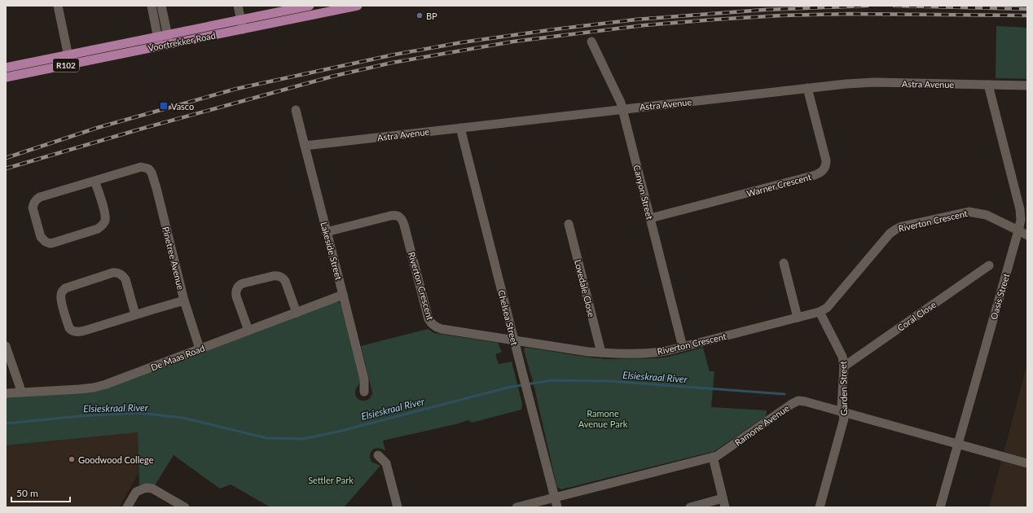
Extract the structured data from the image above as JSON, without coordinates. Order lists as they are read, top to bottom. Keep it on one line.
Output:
{"streets":{"main road":["Voortrekker Road","R102"],"street":["Astra Avenue","Warner Crescent","Canyon Street","Riverton Crescent","Lakeside Street","Pinetree Avenue","Lovedale Close","Oasis Street","Coral Close","Chelsea Street","De Maas Road","Garden Street","Ramone Avenue"]},"crossings":[["Astra Avenue","Warner Crescent"],["Astra Avenue","Canyon Street"],["Astra Avenue","Lakeside Street"],["Astra Avenue","Oasis Street"],["Astra Avenue","Chelsea Street"],["Warner Crescent","Canyon Street"],["Canyon Street","Riverton Crescent"],["Riverton Crescent","Lakeside Street"],["Riverton Crescent","Lovedale Close"],["Riverton Crescent","Oasis Street"],["Riverton Crescent","Chelsea Street"],["Riverton Crescent","Garden Street"],["Lakeside Street","De Maas Road"],["Pinetree Avenue","De Maas Road"],["Oasis Street","Ramone Avenue"],["Coral Close","Garden Street"],["Chelsea Street","Ramone Avenue"],["Garden Street","Ramone Avenue"]],"water":["Elsieskraal River"],"parks":["Ramone Avenue Park","Settler Park"],"places":{"other":["BP","Goodwood College"],"transit":["Vasco"]},"scale_bar":"50 m"}
